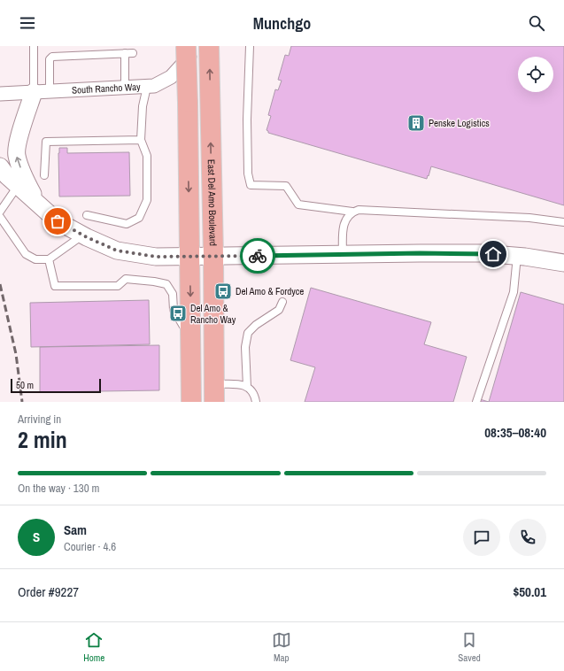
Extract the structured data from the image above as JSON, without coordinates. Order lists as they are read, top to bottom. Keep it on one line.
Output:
{"streets":{"main road":["East Del Amo Boulevard"],"street":["South Rancho Way"]},"places":{"building":["Penske Logistics"],"bus stop":["Del Amo & Fordyce","Del Amo & Rancho Way"]},"scale_bar":"50 m","page":{"header":"Munchgo","scale":"50 m","heading":["2 min","Arriving in","08:35–08:40"],"panel":["Sam","Courier · 4.6","Order #9227","$50.01"],"bar":"On the way · 130 m","round":"S","tabs":["Home","Map","Saved"]}}
